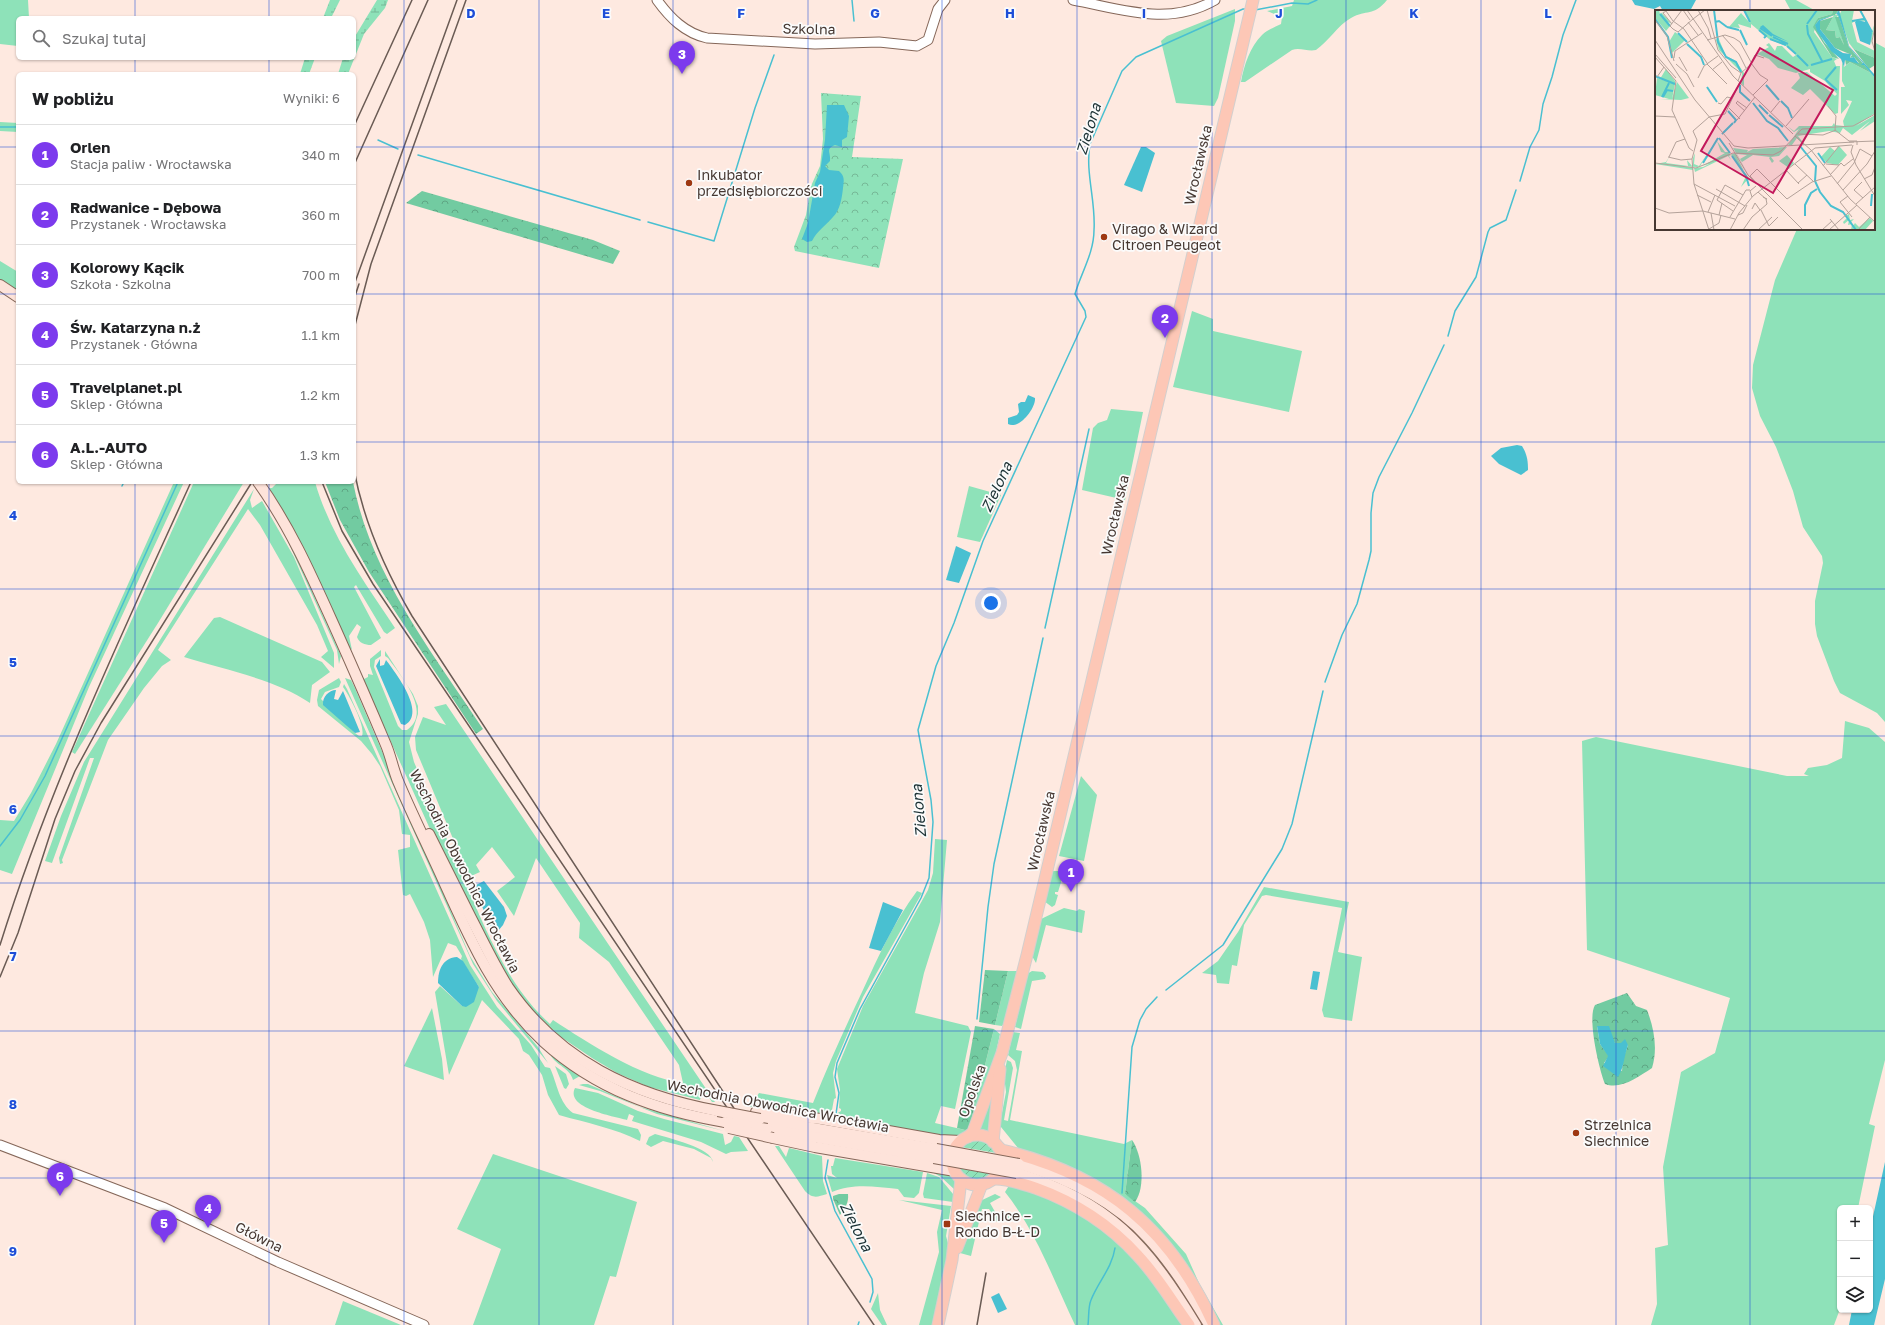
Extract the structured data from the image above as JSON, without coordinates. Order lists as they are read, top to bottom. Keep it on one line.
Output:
{"streets":{"main road":["Wrocławska","Wschodnia Obwodnica Wrocławia","Opolska"],"street":["Szkolna","Główna"]},"crossings":[["Wrocławska","Opolska"]],"water":["Zielona"],"places":{"other":["Inkubator przedsiębiorczości","Virago & Wizard Citroen Peugeot","Strzelnica Siechnice"],"transit":["Siechnice – Rondo B-Ł-D"]},"page":{"search":"Szukaj tutaj","pins":["3","2","1","6","4","5"],"heading":["W pobliżu","Wyniki: 6"],"list":[{"mark":"1","name":"Orlen","note":"Stacja paliw · Wrocławska","value":"340 m"},{"mark":"2","name":"Radwanice - Dębowa","note":"Przystanek · Wrocławska","value":"360 m"},{"mark":"3","name":"Kolorowy Kącik","note":"Szkoła · Szkolna","value":"700 m"},{"mark":"4","name":"Św. Katarzyna n.ż","note":"Przystanek · Główna","value":"1.1 km"},{"mark":"5","name":"Travelplanet.pl","note":"Sklep · Główna","value":"1.2 km"},{"mark":"6","name":"A.L.-AUTO","note":"Sklep · Główna","value":"1.3 km"}],"map_buttons":["+","−"]},"grid":{"columns":["D","E","F","G","H","I","J","K","L"],"rows":["4","5","6","7","8","9"]}}
